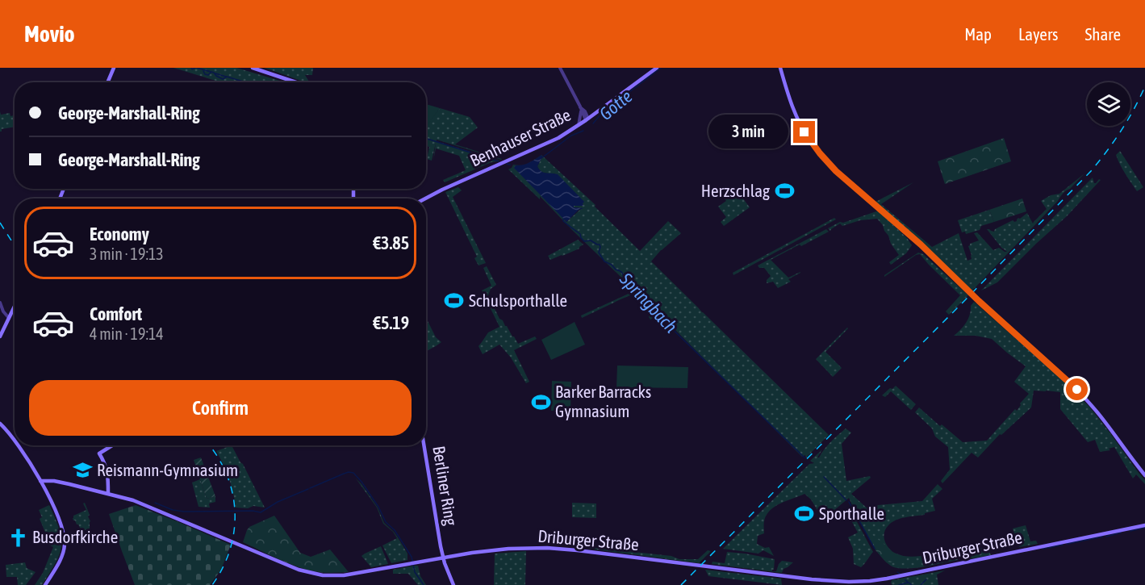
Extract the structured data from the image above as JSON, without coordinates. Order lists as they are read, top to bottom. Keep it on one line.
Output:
{"streets":{"main road":["Benhauser Straße","Berliner Ring","Driburger Straße"]},"crossings":[["Berliner Ring","Driburger Straße"]],"water":["Gotte","Springbach"],"places":{"sports":["Herzschlag","Schulsporthalle","Barker Barracks Gymnasium","Sporthalle"],"school or university":["Reismann-Gymnasium"],"church":["Busdorfkirche"]},"page":{"header":"Movio","nav":["Map","Layers","Share"],"banner":["George-Marshall-Ring","George-Marshall-Ring"],"bubble":"3 min","list":[{"name":"Economy","note":"3 min · 19:13","value":"€3.85"},{"name":"Comfort","note":"4 min · 19:14","value":"€5.19"}],"buttons":"Confirm"}}
